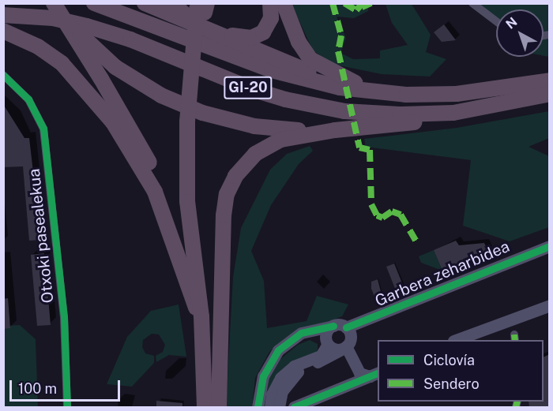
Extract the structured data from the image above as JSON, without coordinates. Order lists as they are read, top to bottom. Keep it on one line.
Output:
{"streets":{"highway":["GI-20"],"street":["Otxoki pasealekua","Garbera zeharbidea"]},"legend":["Ciclovía","Sendero"],"scale_bar":"100 m","north":"top left"}
